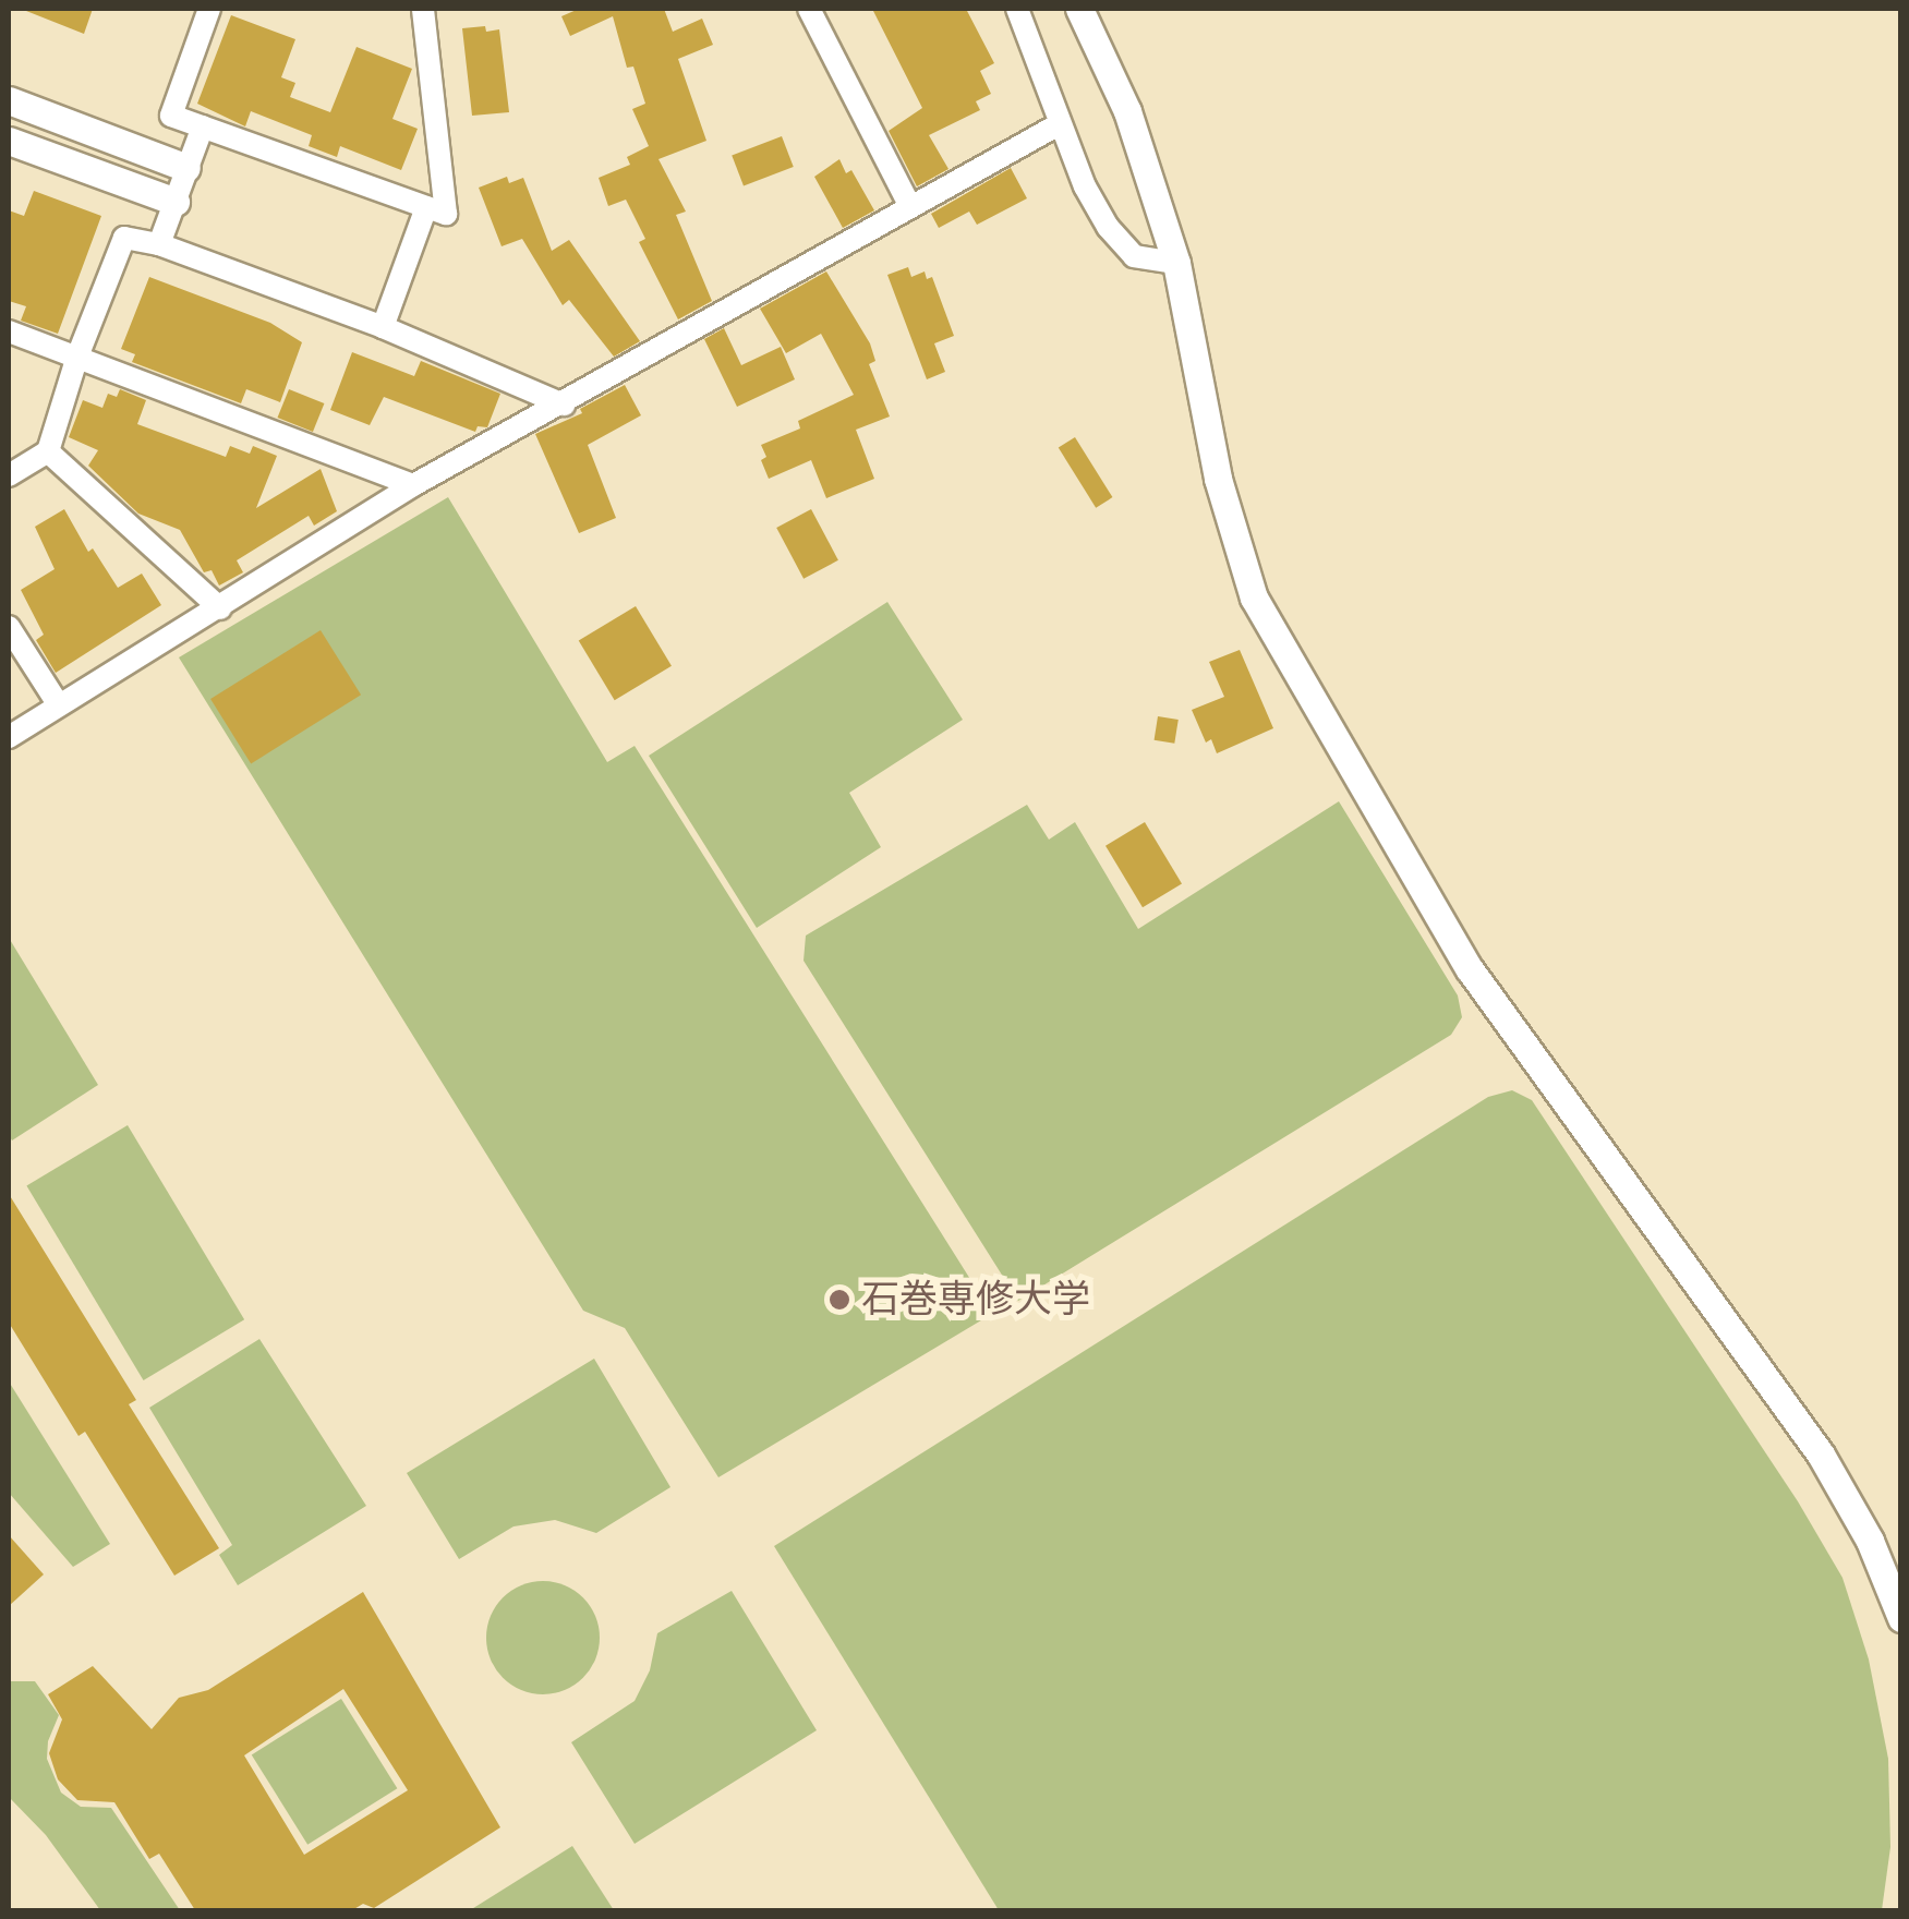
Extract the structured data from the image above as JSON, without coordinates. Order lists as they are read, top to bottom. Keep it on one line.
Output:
{"places":["石巻専修大学"]}
